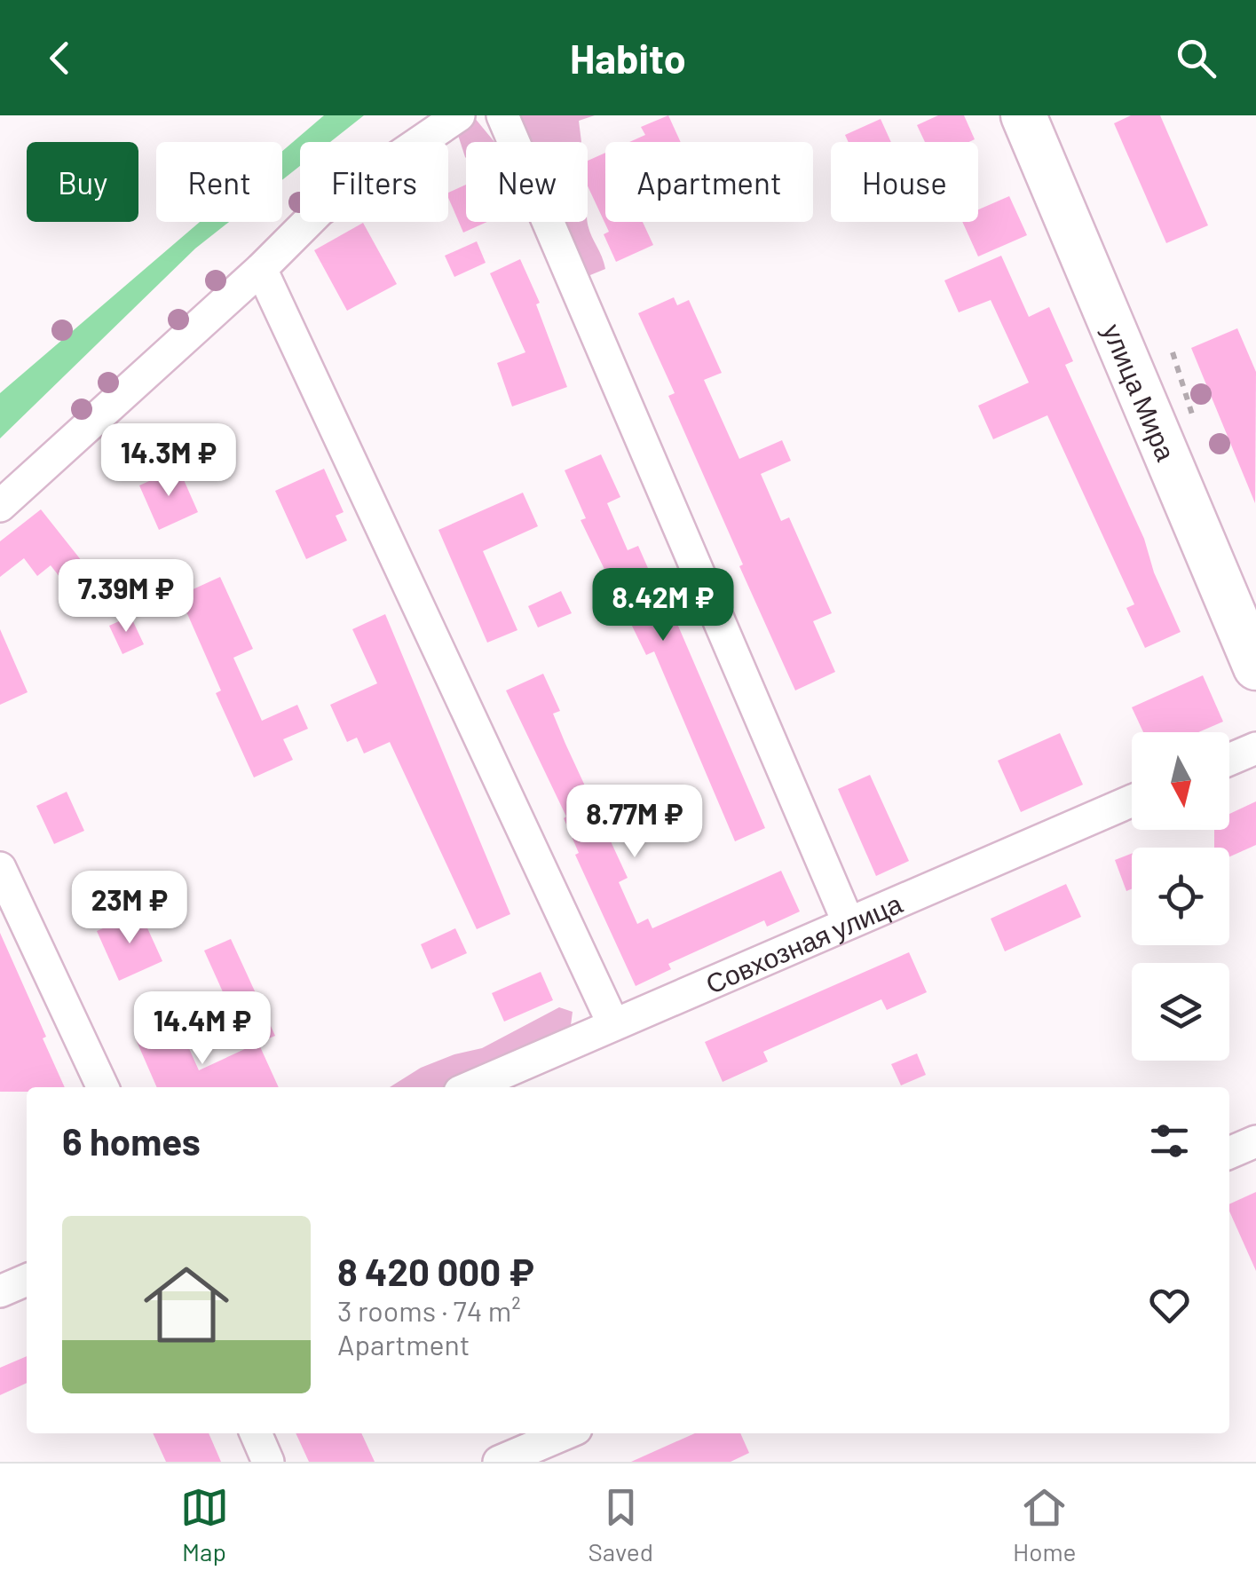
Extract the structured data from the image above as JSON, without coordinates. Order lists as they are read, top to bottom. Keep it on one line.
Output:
{"streets":{"main road":["улица Мира"],"street":["Совхозная улица"]},"north":"bottom","page":{"header":"Habito","chip":["Buy","Rent","Filters","New","Apartment","House"],"price":["14.3M ₽","7.39M ₽","8.42M ₽","8.77M ₽","23M ₽","14.4M ₽"],"heading":"6 homes","list":[{"name":"8 420 000 ₽","note":"3 rooms · 74 m² · Apartment"}],"tabs":["Map","Saved","Home"]}}
